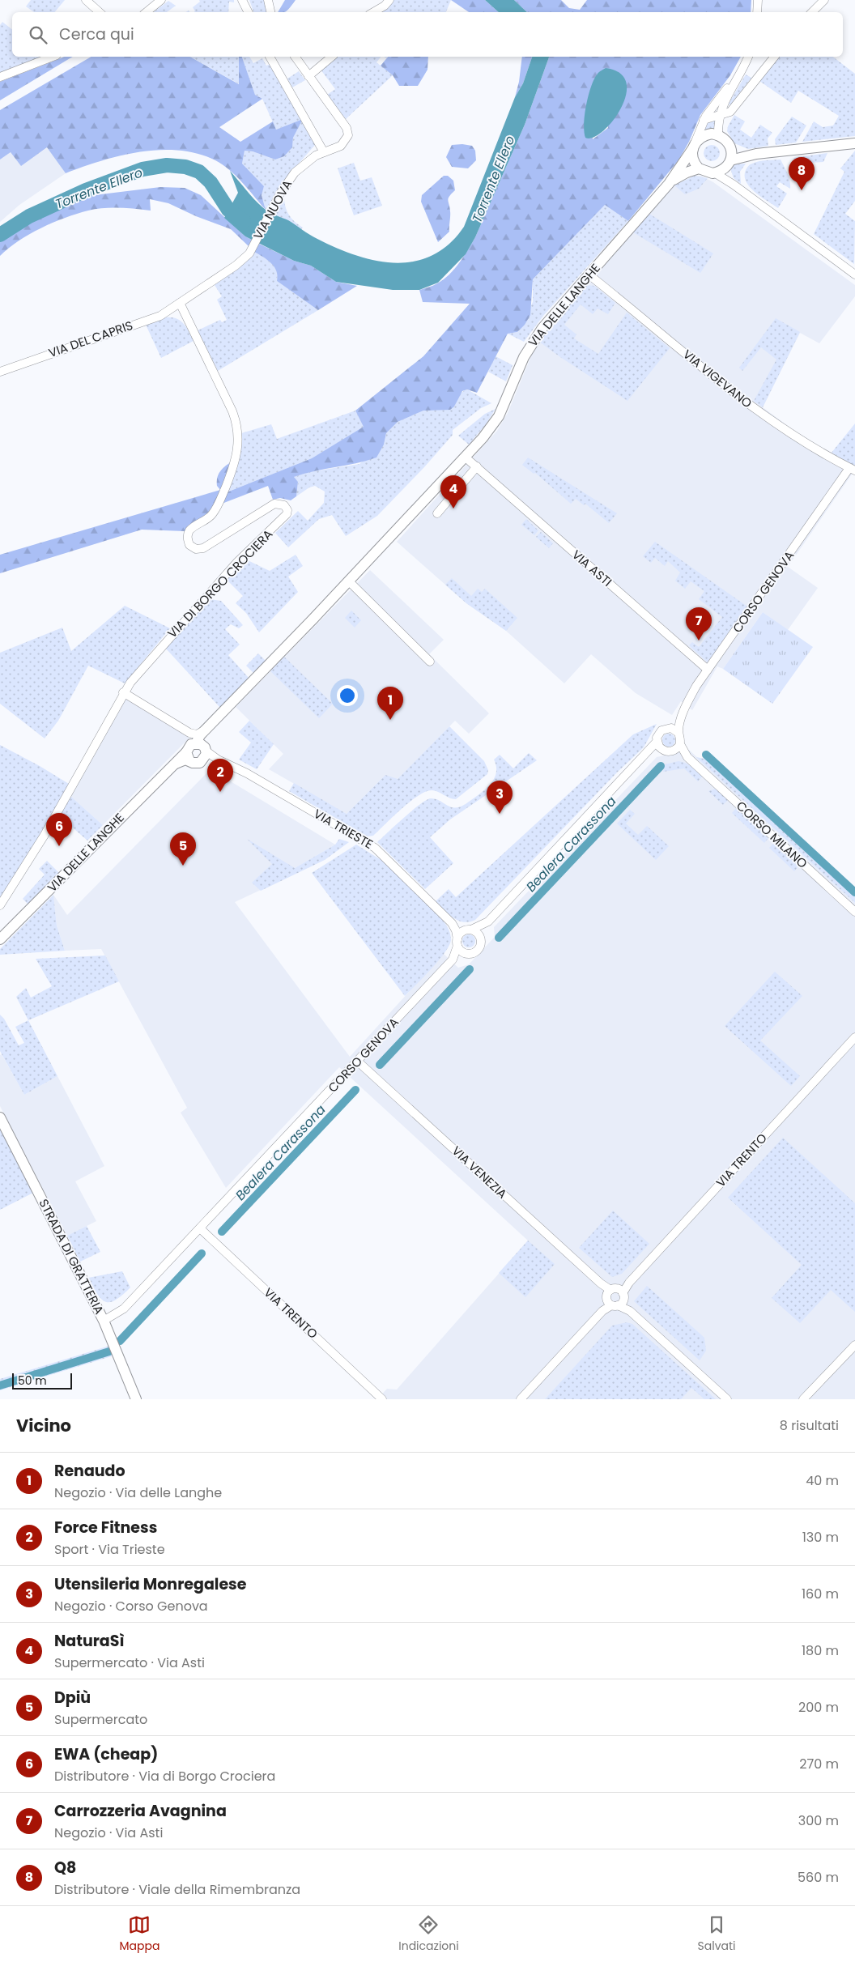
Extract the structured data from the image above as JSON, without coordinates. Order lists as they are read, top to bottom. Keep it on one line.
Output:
{"streets":{"main road":["VIA DELLE LANGHE","STRADA DI GRATTERIA"],"street":["VIA NUOVA","VIA DEL CAPRIS","VIA VIGEVANO","VIA ASTI","VIA DI BORGO CROCIERA","CORSO GENOVA","VIA TRIESTE","CORSO MILANO","VIA TRENTO","VIA VENEZIA"]},"crossings":[["VIA NUOVA","VIA DEL CAPRIS"],["VIA NUOVA","VIA DI BORGO CROCIERA"],["VIA DELLE LANGHE","VIA VIGEVANO"],["VIA DELLE LANGHE","VIA ASTI"],["VIA DELLE LANGHE","VIA TRIESTE"],["VIA DEL CAPRIS","VIA DI BORGO CROCIERA"],["VIA VIGEVANO","CORSO GENOVA"],["VIA ASTI","CORSO GENOVA"],["CORSO GENOVA","VIA TRIESTE"],["CORSO GENOVA","CORSO MILANO"],["CORSO GENOVA","VIA TRENTO"],["CORSO GENOVA","VIA VENEZIA"],["CORSO GENOVA","STRADA DI GRATTERIA"],["VIA TRENTO","VIA VENEZIA"]],"water":["Torrente Ellero","Bealera Carassona"],"scale_bar":"50 m","page":{"search":"Cerca qui","pins":["8","4","7","1","2","3","6","5"],"scale":"50 m","heading":["Vicino","8 risultati"],"list":[{"mark":"1","name":"Renaudo","note":"Negozio · Via delle Langhe","value":"40 m"},{"mark":"2","name":"Force Fitness","note":"Sport · Via Trieste","value":"130 m"},{"mark":"3","name":"Utensileria Monregalese","note":"Negozio · Corso Genova","value":"160 m"},{"mark":"4","name":"NaturaSì","note":"Supermercato · Via Asti","value":"180 m"},{"mark":"5","name":"Dpiù","note":"Supermercato","value":"200 m"},{"mark":"6","name":"EWA (cheap)","note":"Distributore · Via di Borgo Crociera","value":"270 m"},{"mark":"7","name":"Carrozzeria Avagnina","note":"Negozio · Via Asti","value":"300 m"},{"mark":"8","name":"Q8","note":"Distributore · Viale della Rimembranza","value":"560 m"}],"nav":["Mappa","Indicazioni","Salvati"]}}
